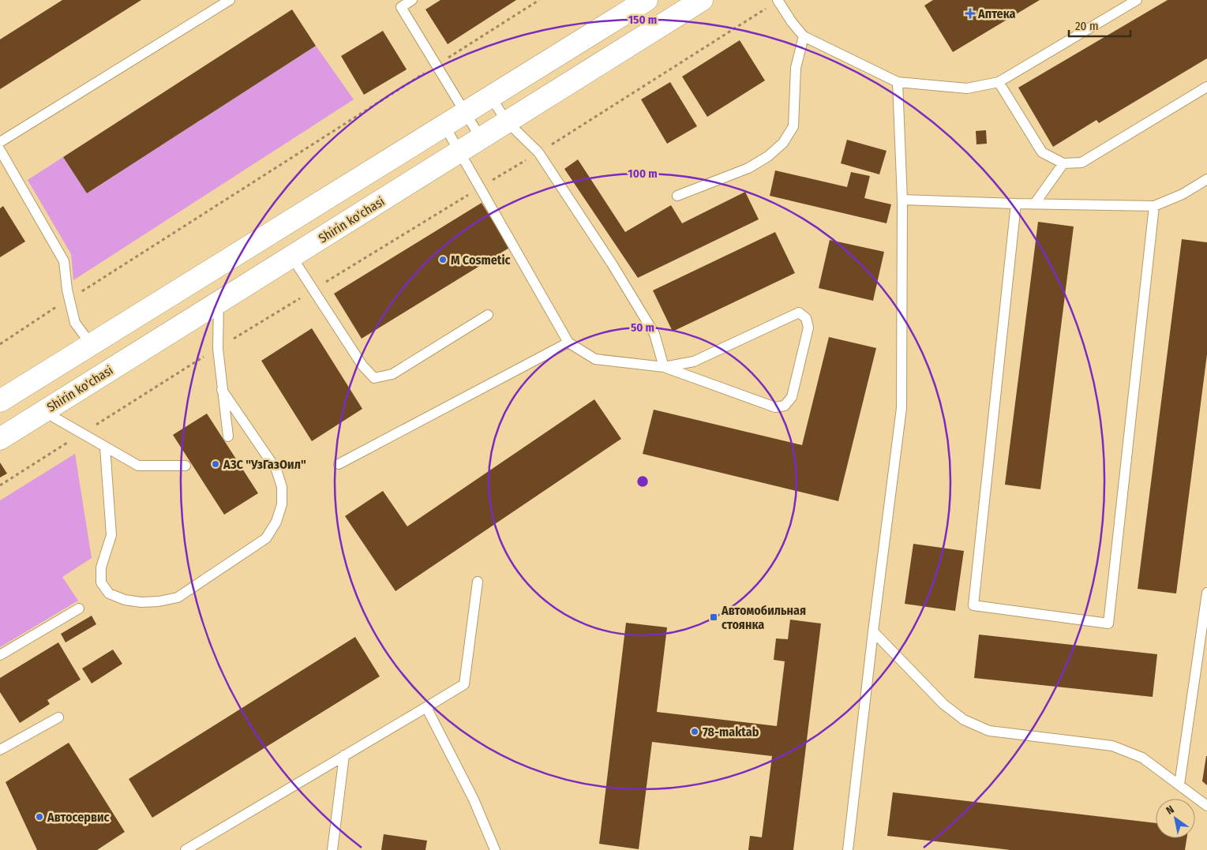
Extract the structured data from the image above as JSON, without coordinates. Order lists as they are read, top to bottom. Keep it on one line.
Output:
{"streets":{"main road":["Shirin ko'chasi"]},"places":{"health":["Аптека"],"other":["M Cosmetic","АЗС \"УзГазОил\"","78-maktab","Автосервис"],"transit":["Автомобильная стоянка"]},"scale_bar":"20 m","north":"top left","rings":["150 m","100 m","50 m"]}
